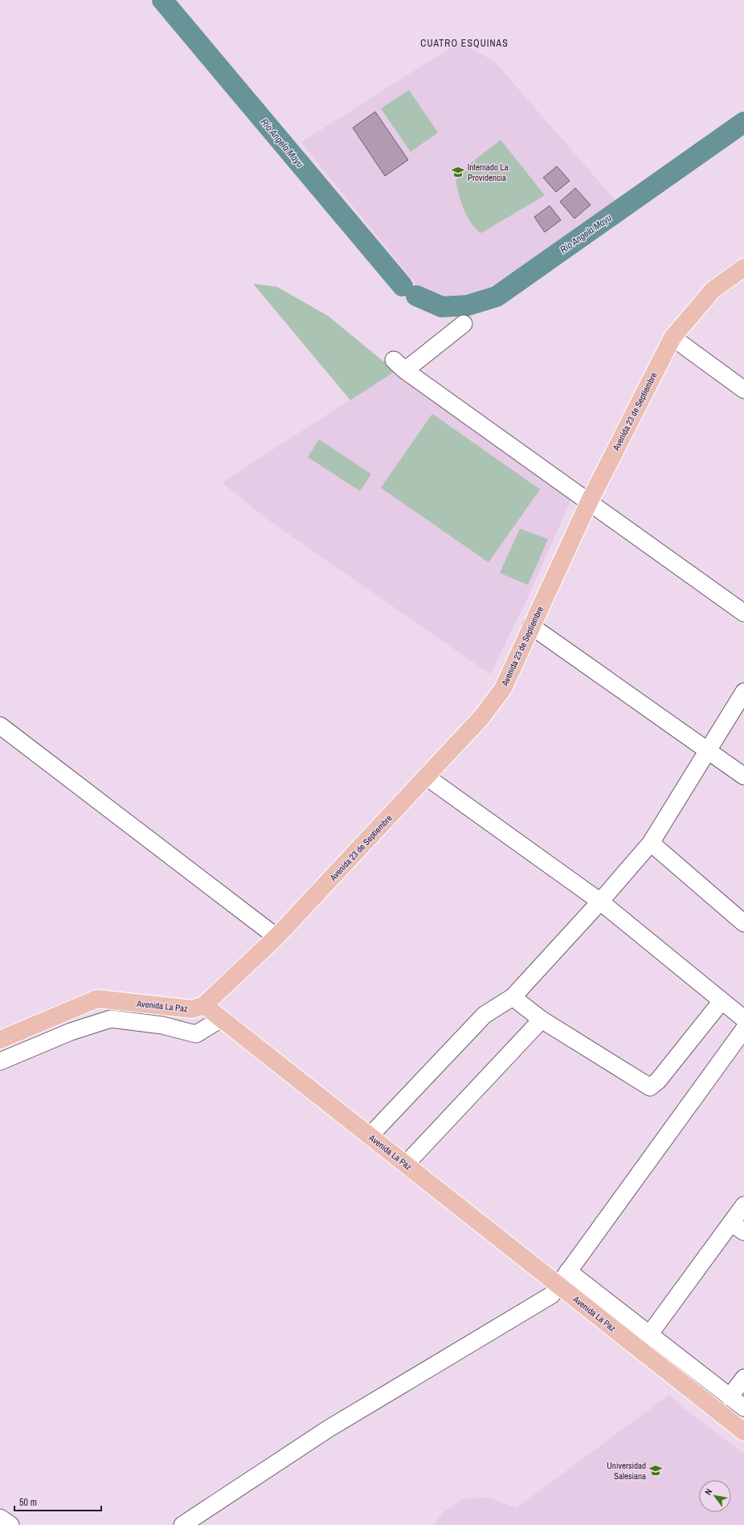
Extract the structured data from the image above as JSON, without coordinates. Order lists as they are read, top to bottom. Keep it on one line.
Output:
{"streets":{"main road":["Avenida 23 de Septiembre","Avenida La Paz"]},"crossings":[["Avenida 23 de Septiembre","Avenida La Paz"]],"districts":["CUATRO ESQUINAS"],"water":["Río Angela Mayu"],"places":{"school or university":["Internado La Providencia","Universidad Salesiana"]},"scale_bar":"50 m","north":"top left"}
